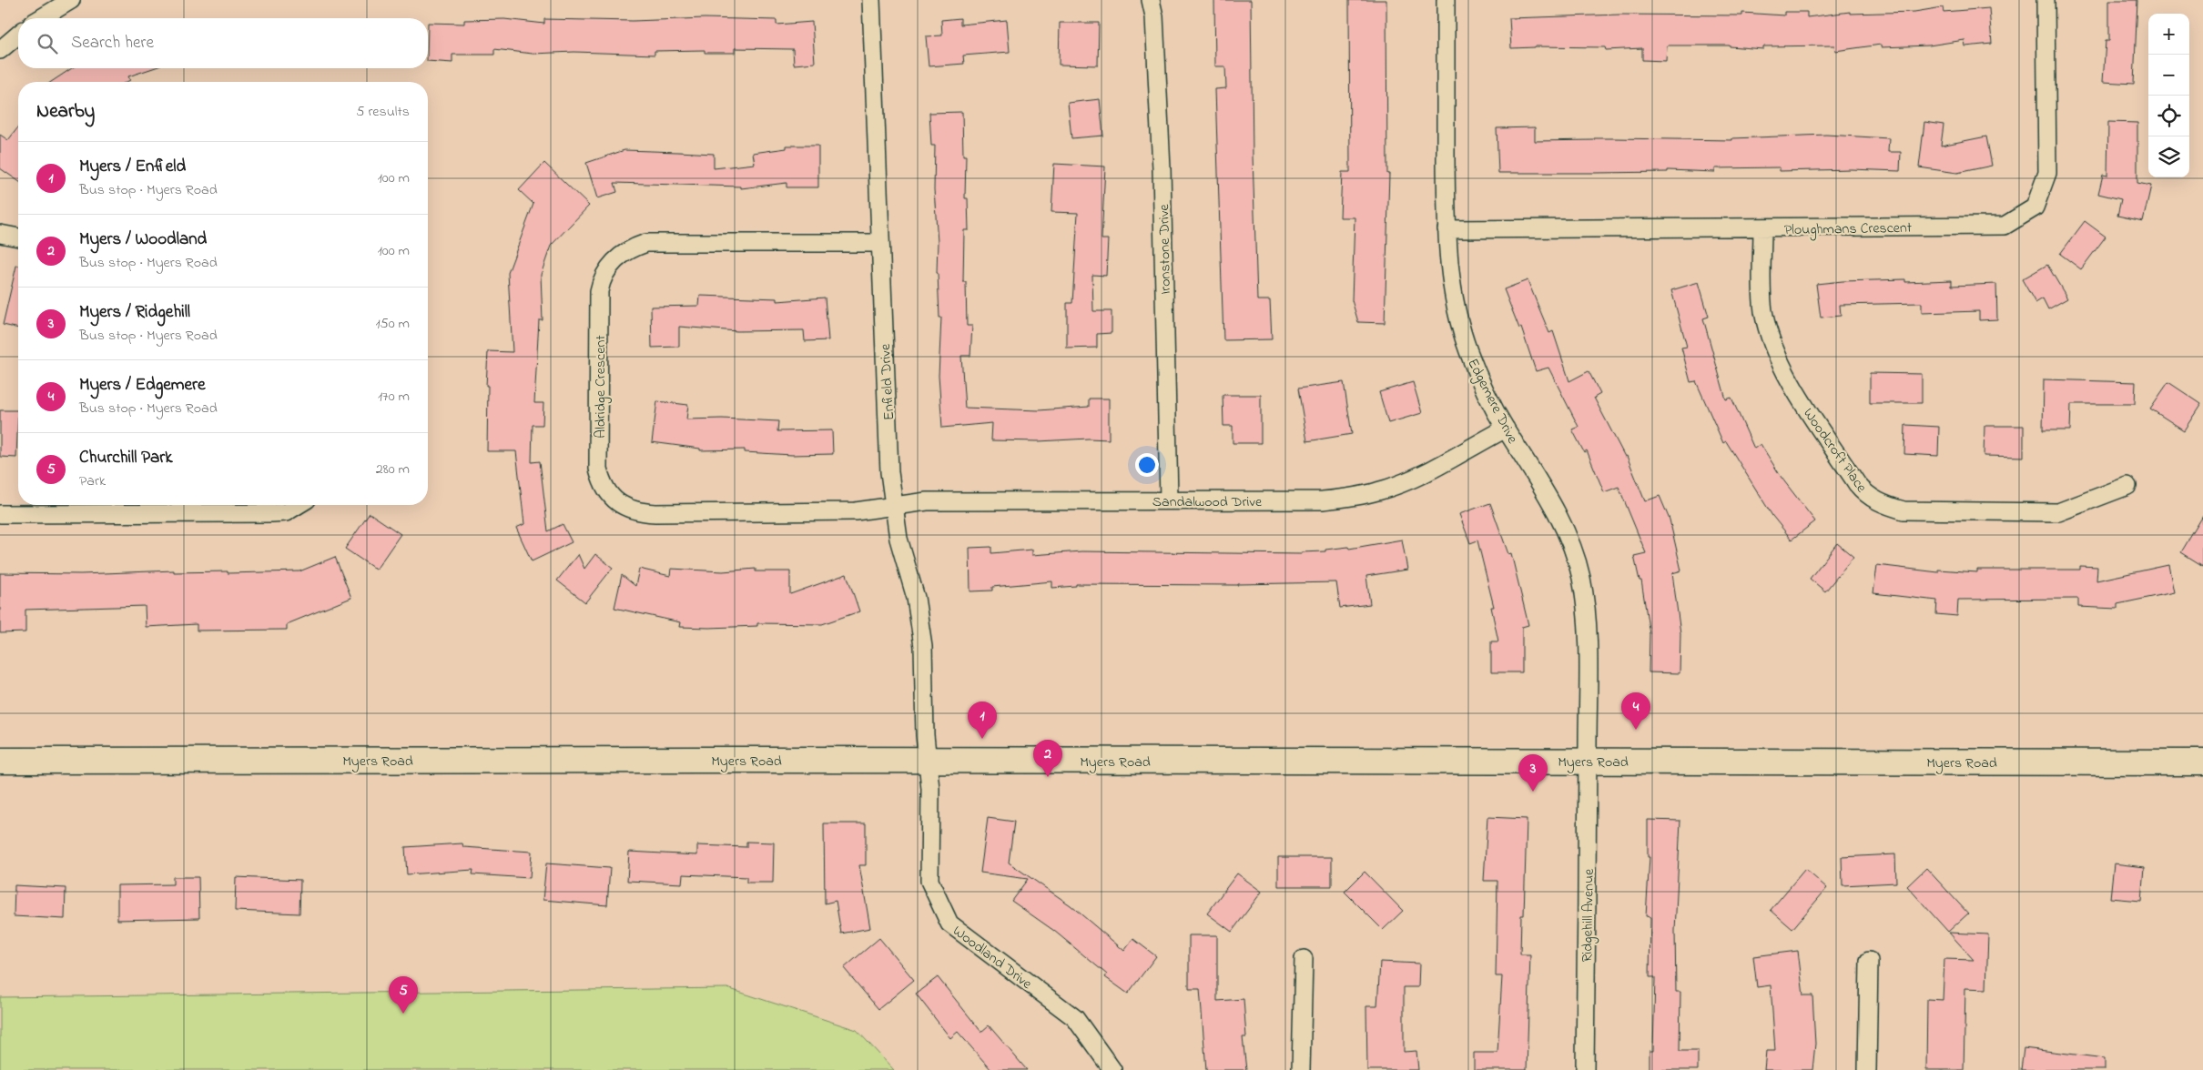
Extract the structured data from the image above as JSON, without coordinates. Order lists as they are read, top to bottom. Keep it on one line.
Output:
{"streets":{"main road":["Myers Road"],"street":["Ploughmans Crescent","Ironstone Drive","Enfield Drive","Aldridge Crescent","Edgemere Drive","Woodcroft Place","Sandalwood Drive","Ridgehill Avenue","Woodland Drive"]},"crossings":[["Ploughmans Crescent","Edgemere Drive"],["Ploughmans Crescent","Woodcroft Place"],["Ironstone Drive","Sandalwood Drive"],["Enfield Drive","Aldridge Crescent"],["Enfield Drive","Sandalwood Drive"],["Enfield Drive","Myers Road"],["Enfield Drive","Woodland Drive"],["Aldridge Crescent","Sandalwood Drive"],["Edgemere Drive","Sandalwood Drive"],["Edgemere Drive","Myers Road"],["Edgemere Drive","Ridgehill Avenue"],["Myers Road","Ridgehill Avenue"],["Myers Road","Woodland Drive"]],"page":{"map_buttons":["+","−"],"search":"Search here","heading":["Nearby","5 results"],"list":[{"mark":"1","name":"Myers / Enfield","note":"Bus stop · Myers Road","value":"100 m"},{"mark":"2","name":"Myers / Woodland","note":"Bus stop · Myers Road","value":"100 m"},{"mark":"3","name":"Myers / Ridgehill","note":"Bus stop · Myers Road","value":"150 m"},{"mark":"4","name":"Myers / Edgemere","note":"Bus stop · Myers Road","value":"170 m"},{"mark":"5","name":"Churchill Park","note":"Park","value":"280 m"}],"pins":["4","1","2","3","5"]}}
